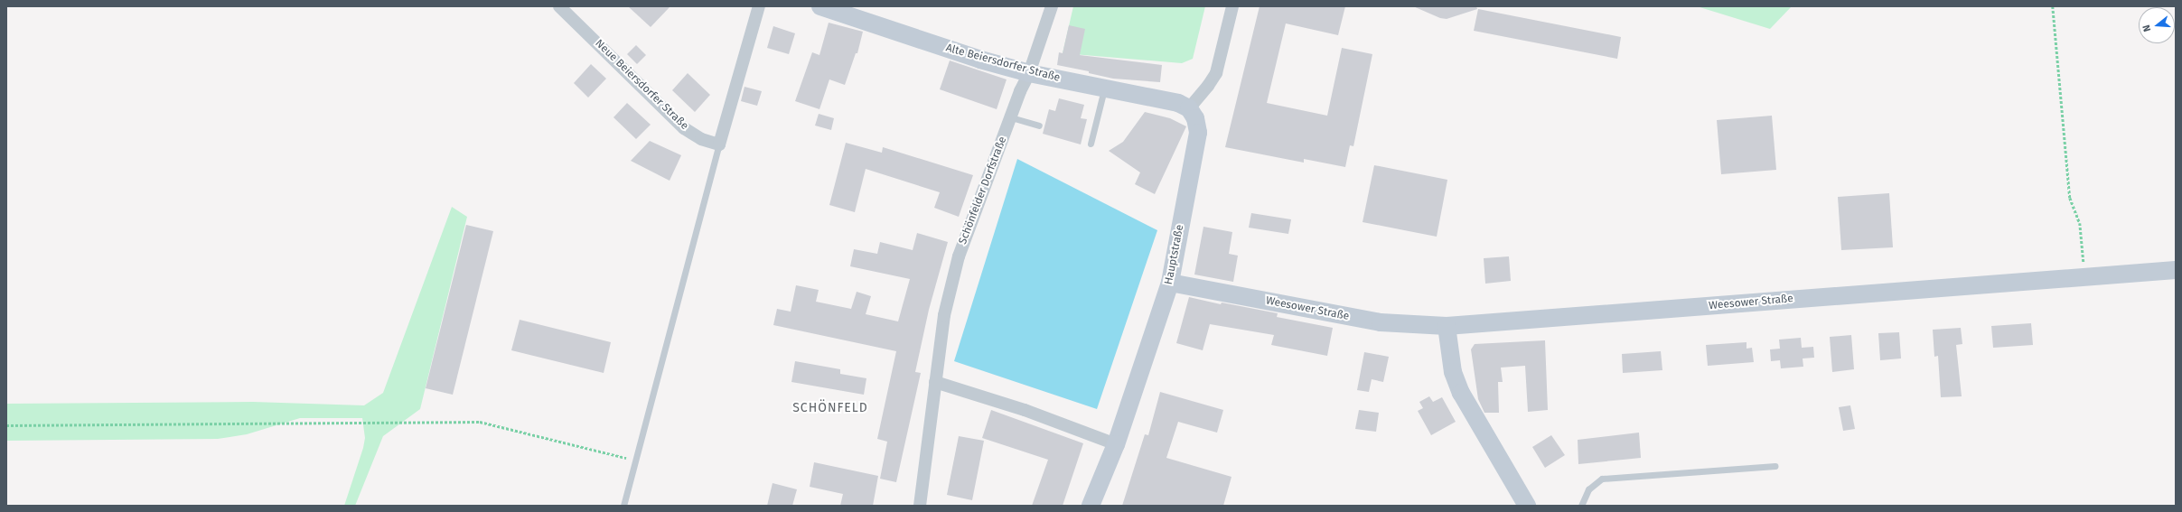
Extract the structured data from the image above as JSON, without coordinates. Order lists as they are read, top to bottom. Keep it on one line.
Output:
{"streets":{"main road":["Alte Beiersdorfer Straße","Hauptstraße","Weesower Straße"],"street":["Neue Beiersdorfer Straße","Schönfelder Dorfstraße"]},"crossings":[["Alte Beiersdorfer Straße","Schönfelder Dorfstraße"],["Alte Beiersdorfer Straße","Hauptstraße"],["Hauptstraße","Weesower Straße"]],"districts":["SCHÖNFELD"],"north":"left"}
